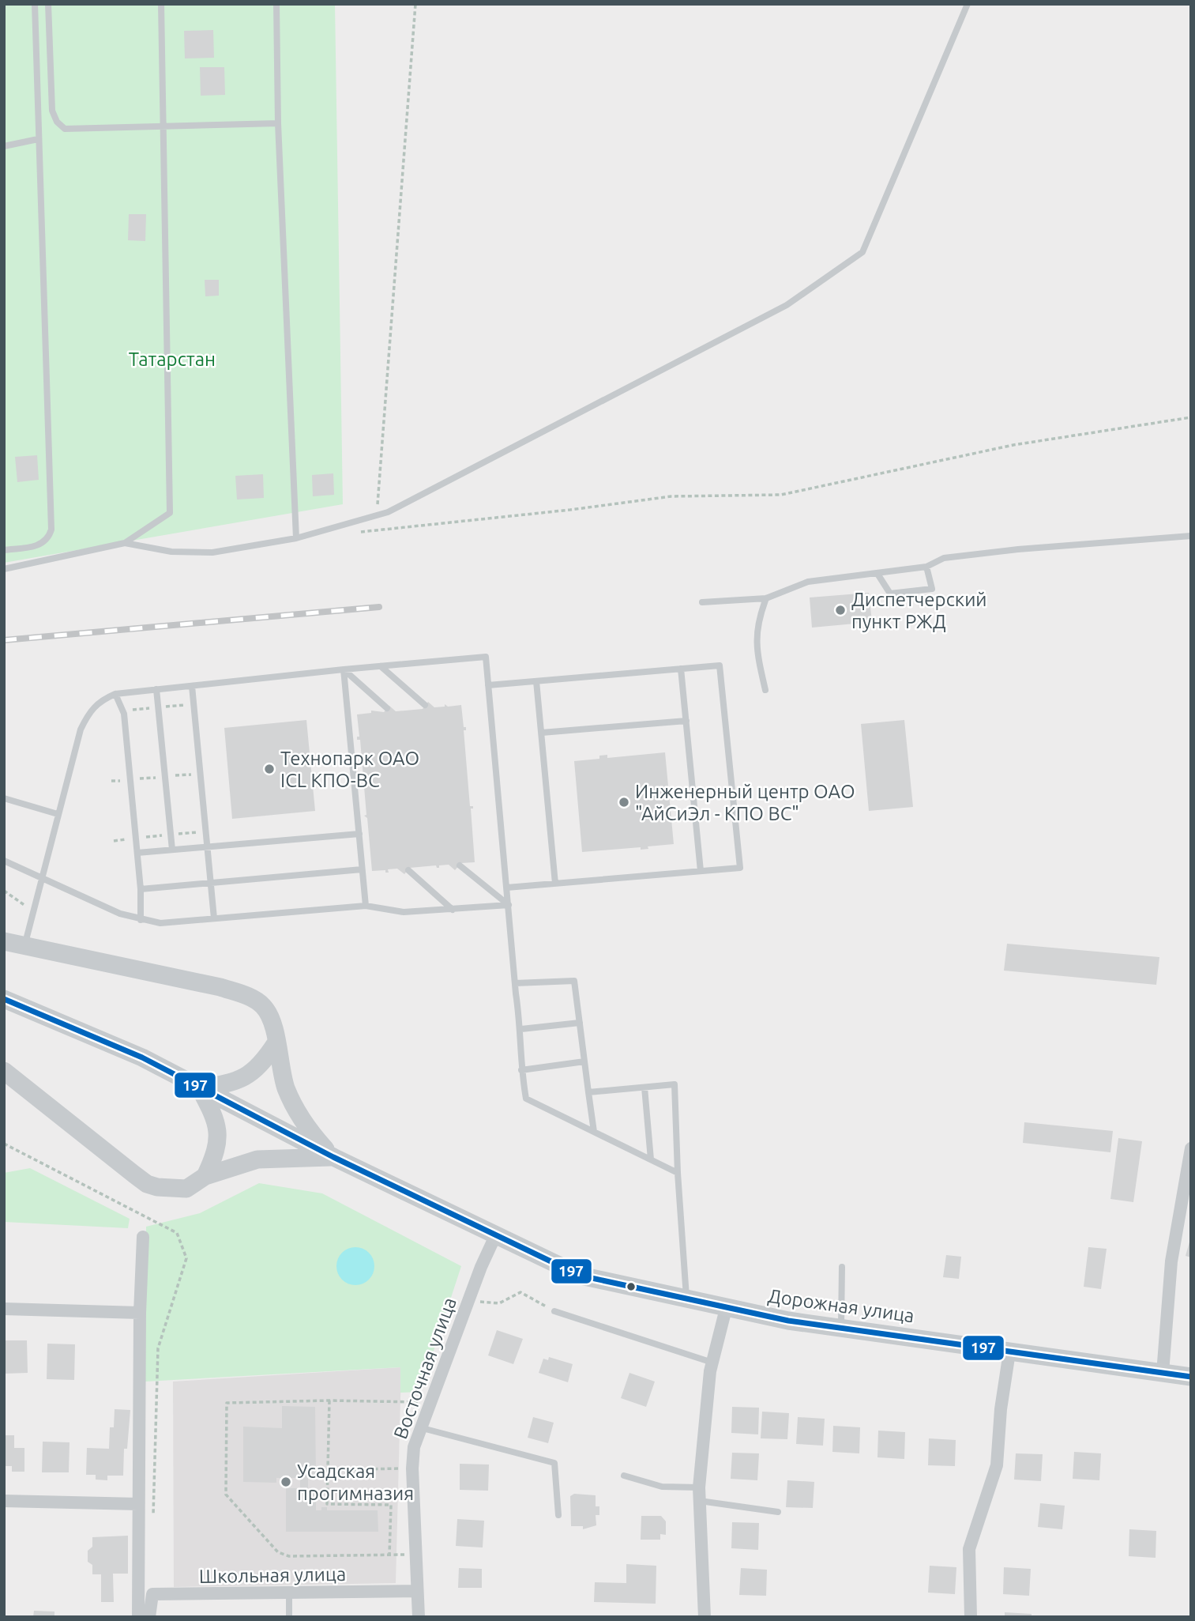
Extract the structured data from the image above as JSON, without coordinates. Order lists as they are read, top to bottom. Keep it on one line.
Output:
{"streets":{"street":["Дорожная улица","Восточная улица","Школьная улица"]},"crossings":[["Дорожная улица","Восточная улица"],["Восточная улица","Школьная улица"]],"parks":["Татарстан"],"places":["Диспетчерский пункт РЖД","Технопарк OAO ICL КПО-ВС","Инженерный центр ОАО \"АйСиЭл - КПО ВС\"","Усадская прогимназия"],"lines":["transit line 197"]}
